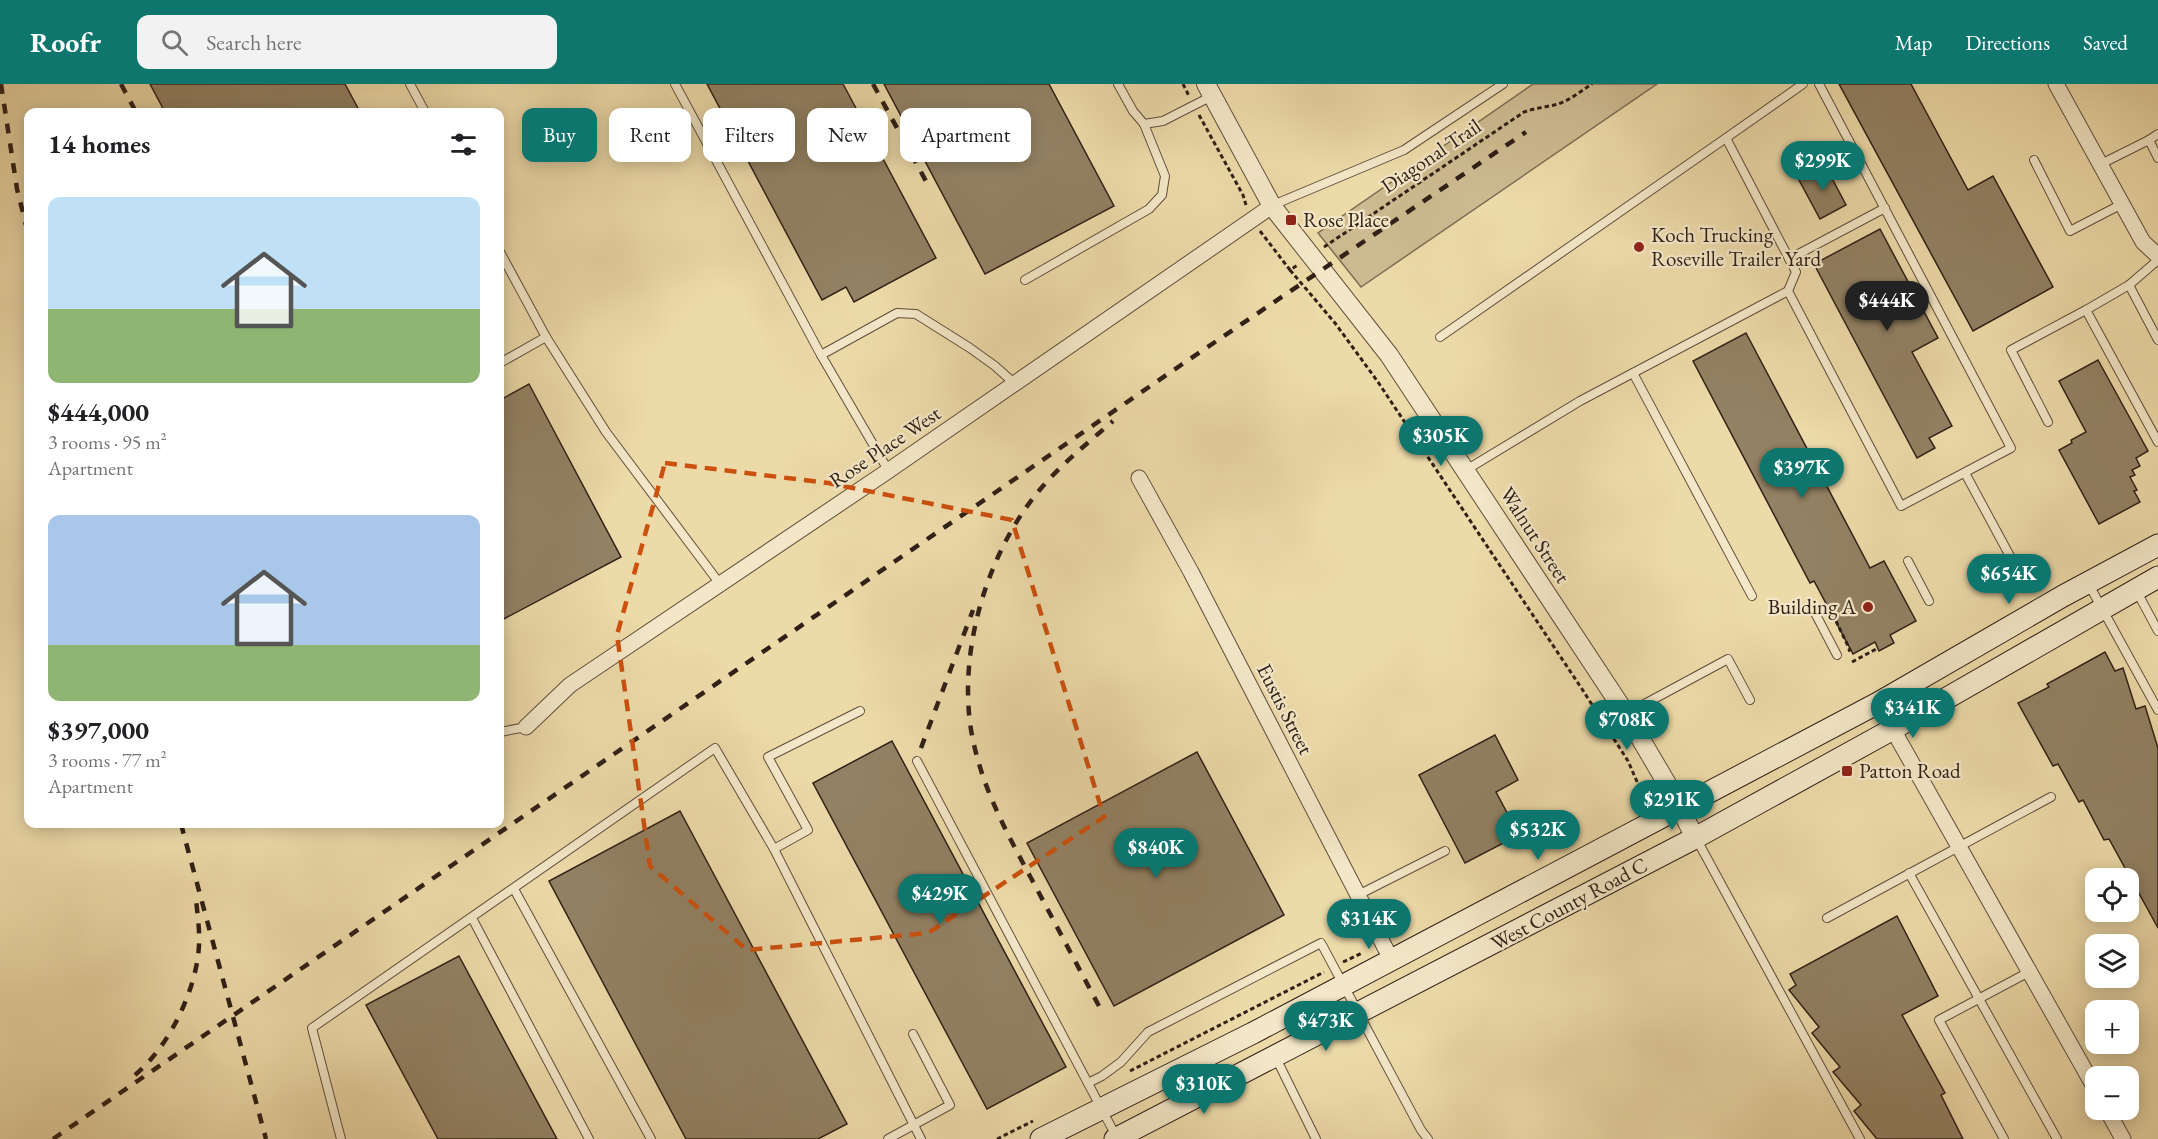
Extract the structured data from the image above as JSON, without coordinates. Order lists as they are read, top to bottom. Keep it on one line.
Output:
{"streets":{"main road":["West County Road C"],"street":["Rose Place West","Walnut Street","Eustis Street"],"path":["Diagonal Trail"]},"crossings":[["Diagonal Trail","Walnut Street"],["Rose Place West","Walnut Street"],["Walnut Street","West County Road C"],["Eustis Street","West County Road C"]],"places":{"transit":["Rose Place","Patton Road"],"other":["Koch Trucking Roseville Trailer Yard","Building A"]},"page":{"header":"Roofr","search":"Search here","nav":["Map","Directions","Saved"],"chip":["Buy","Rent","Filters","New","Apartment"],"heading":"14 homes","price":["$299K","$444K","$305K","$397K","$654K","$341K","$708K","$291K","$532K","$840K","$429K","$314K","$473K","$310K"],"list":[{"name":"$444,000","note":"3 rooms · 95 m² · Apartment"},{"name":"$397,000","note":"3 rooms · 77 m² · Apartment"}],"map_buttons":["+","−"]}}
